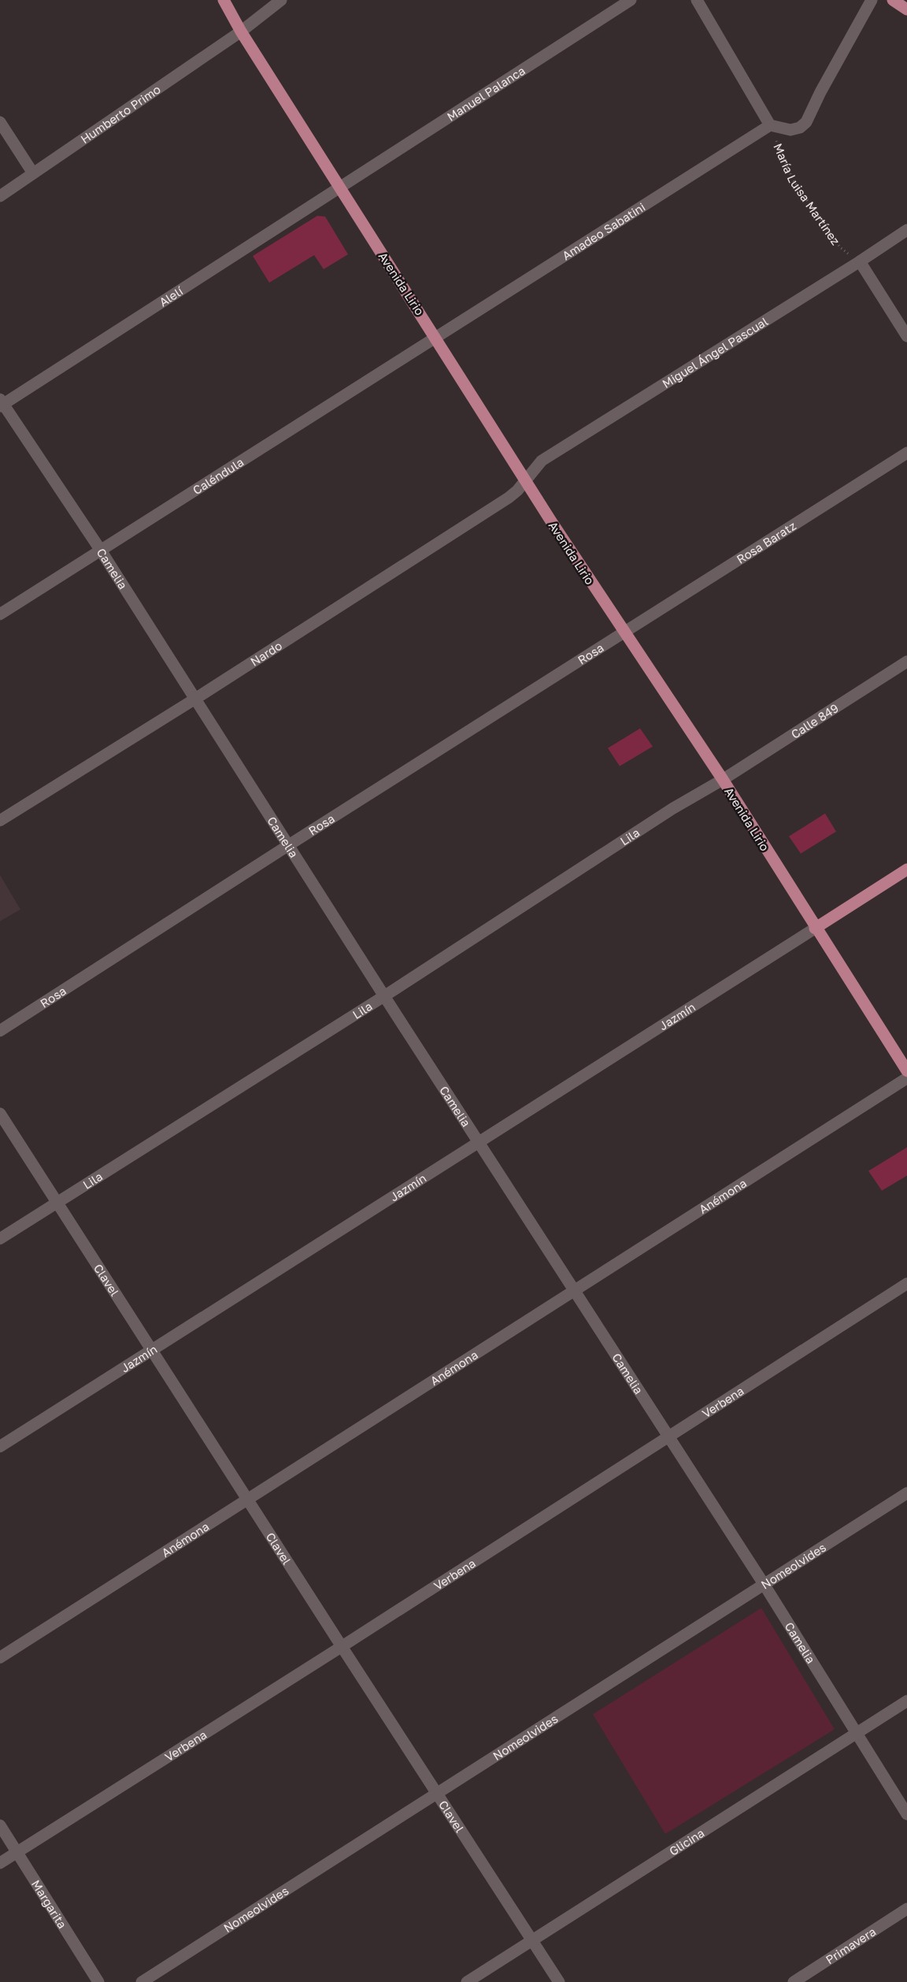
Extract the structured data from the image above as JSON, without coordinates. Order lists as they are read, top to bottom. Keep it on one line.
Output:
{"streets":{"main road":["Avenida Lirio"],"street":["Manuel Palanca","Humberto Primo","Amadeo Sabatini","Alelí","Miguel Ángel Pascual","Caléndula","Rosa Baratz","Camelia","Nardo","Rosa","Calle 849","Lila","Jazmín","Anémona","Clavel","Verbena","Nomeolvides","Glicina","Margarita","Primavera"],"path":["María Luisa Martínez"]},"crossings":[["Manuel Palanca","Avenida Lirio"],["Manuel Palanca","Alelí"],["Humberto Primo","Avenida Lirio"],["María Luisa Martínez","Amadeo Sabatini"],["María Luisa Martínez","Miguel Ángel Pascual"],["Amadeo Sabatini","Avenida Lirio"],["Amadeo Sabatini","Caléndula"],["Avenida Lirio","Alelí"],["Avenida Lirio","Miguel Ángel Pascual"],["Avenida Lirio","Caléndula"],["Avenida Lirio","Rosa Baratz"],["Avenida Lirio","Nardo"],["Avenida Lirio","Rosa"],["Avenida Lirio","Calle 849"],["Avenida Lirio","Lila"],["Avenida Lirio","Jazmín"],["Alelí","Camelia"],["Miguel Ángel Pascual","Nardo"],["Caléndula","Camelia"],["Rosa Baratz","Rosa"],["Camelia","Nardo"],["Camelia","Rosa"],["Camelia","Lila"],["Camelia","Jazmín"],["Camelia","Anémona"],["Camelia","Verbena"],["Camelia","Nomeolvides"],["Camelia","Glicina"],["Calle 849","Lila"],["Lila","Clavel"],["Jazmín","Clavel"],["Anémona","Clavel"],["Clavel","Verbena"],["Clavel","Nomeolvides"],["Clavel","Glicina"],["Verbena","Margarita"]]}
